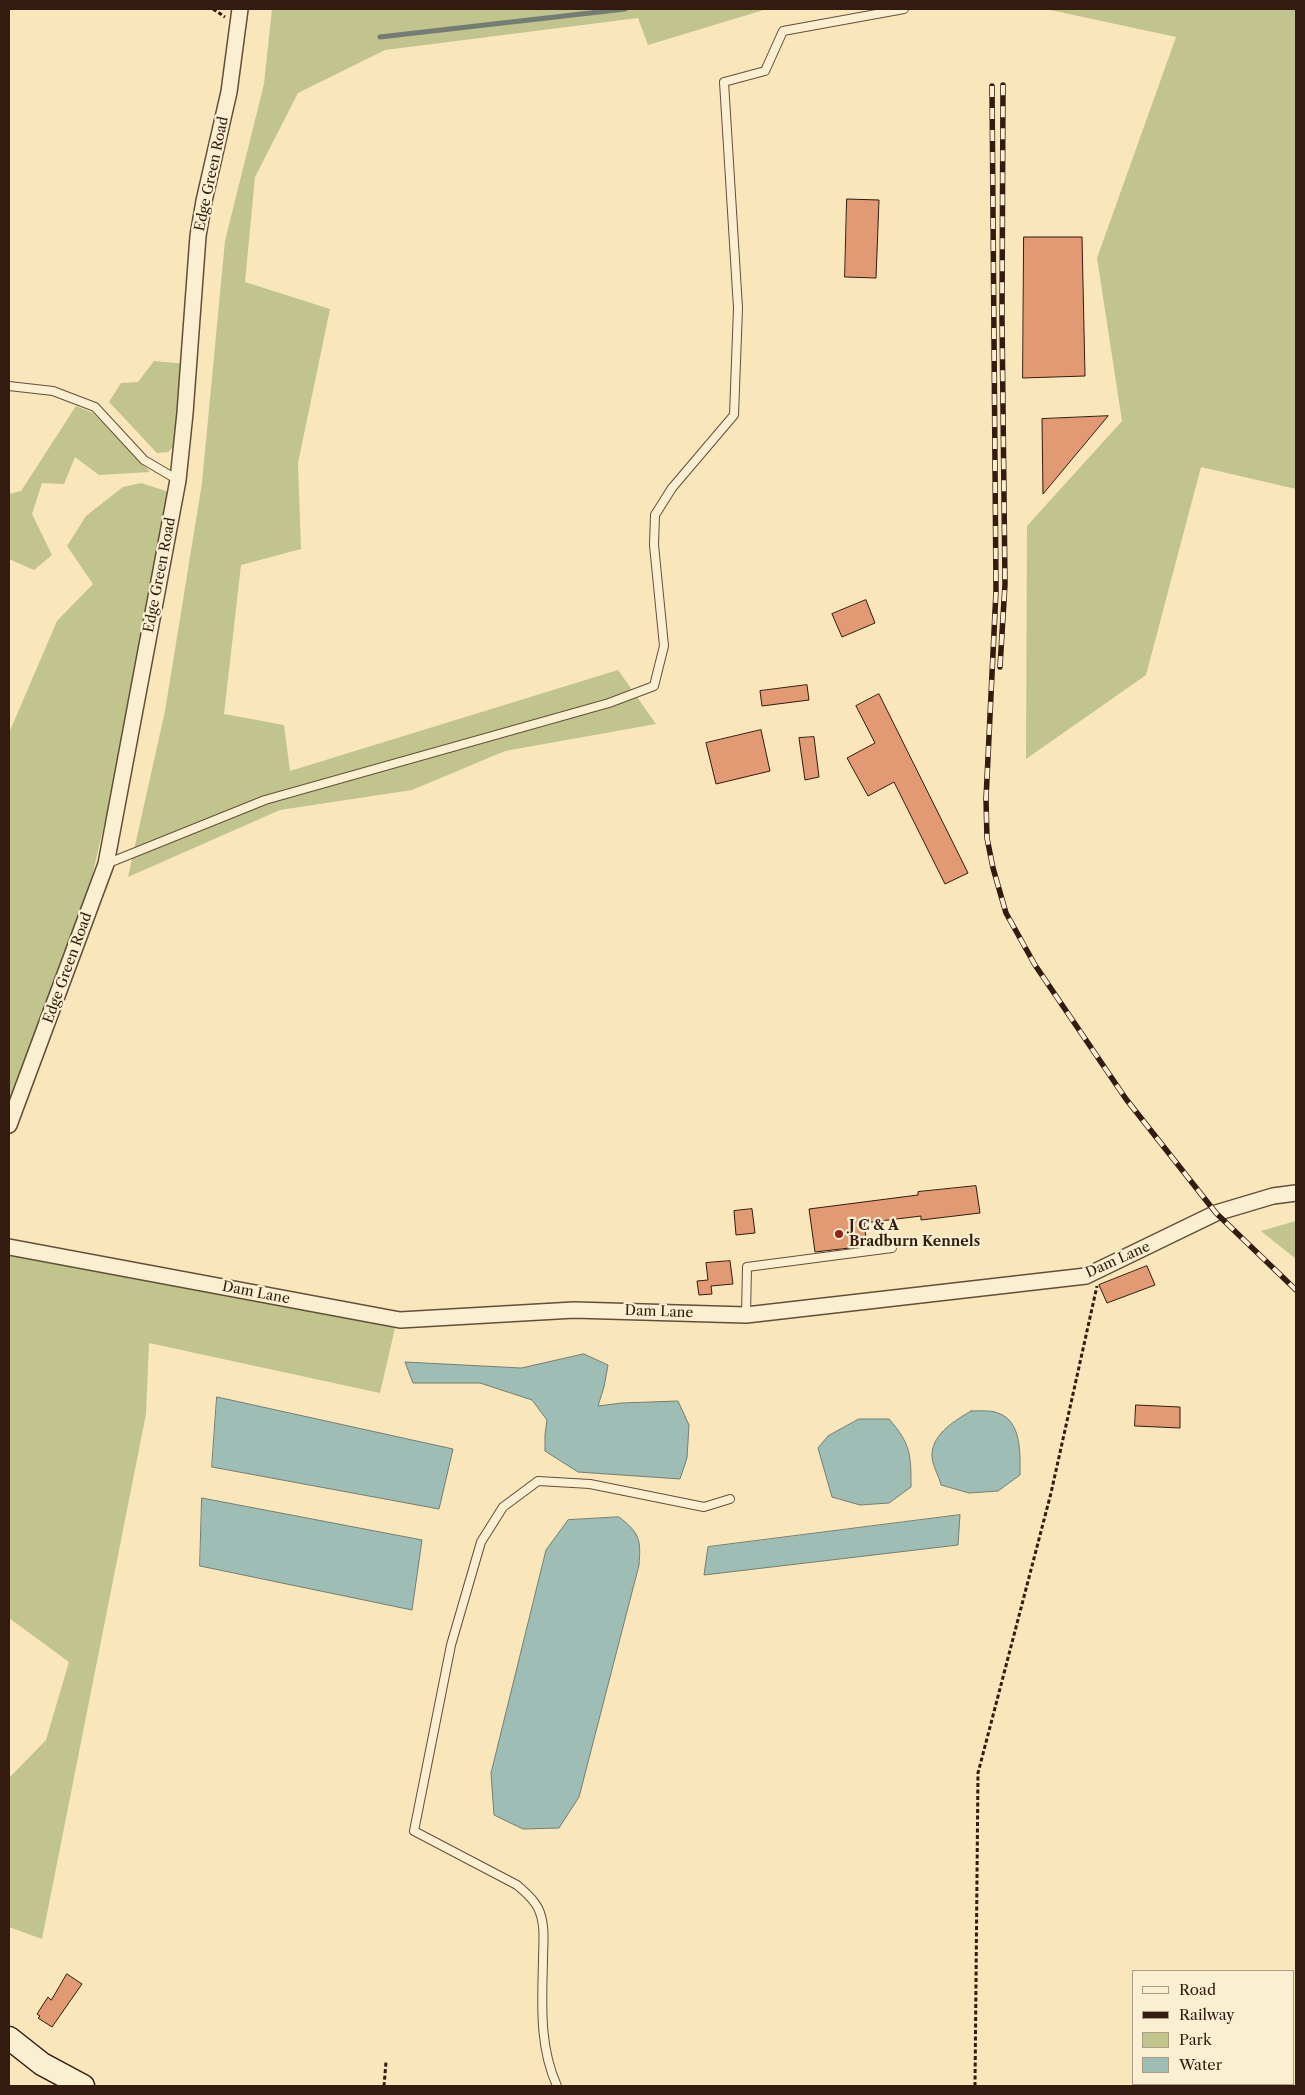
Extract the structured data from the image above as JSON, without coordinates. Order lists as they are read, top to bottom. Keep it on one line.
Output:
{"streets":{"street":["Edge Green Road","Dam Lane"]},"places":["J C & A Bradburn Kennels"],"legend":["Road","Railway","Park","Water"]}
